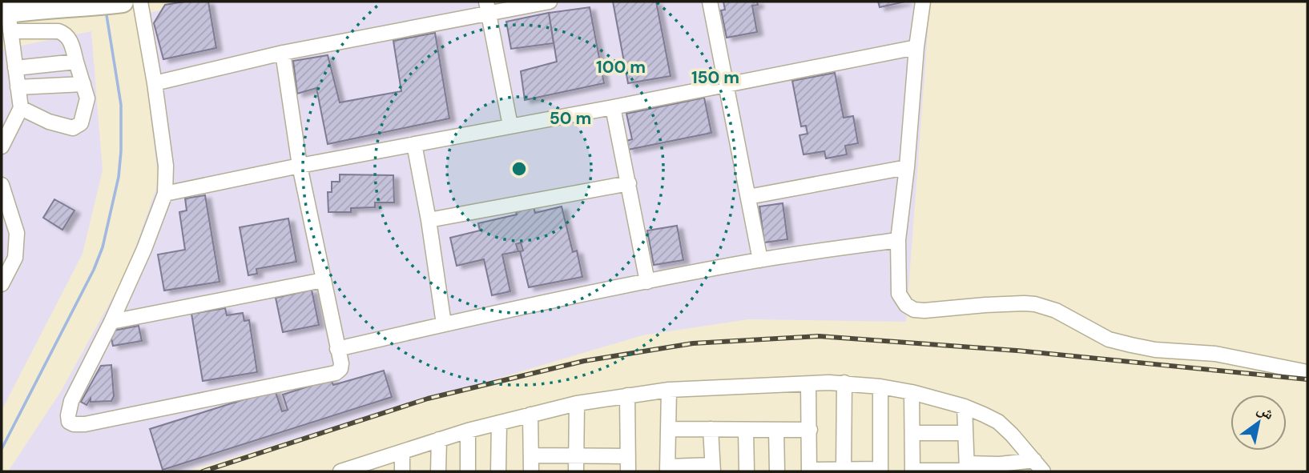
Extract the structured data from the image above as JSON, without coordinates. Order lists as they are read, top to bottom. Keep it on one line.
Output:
{"north":"top right","rings":["100 m","150 m","50 m"]}
